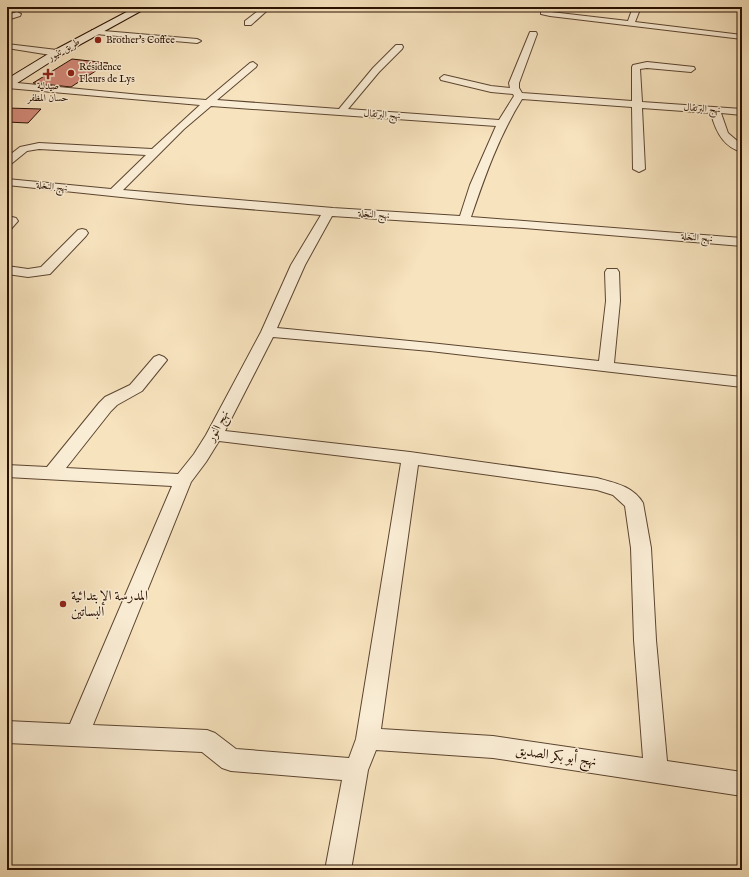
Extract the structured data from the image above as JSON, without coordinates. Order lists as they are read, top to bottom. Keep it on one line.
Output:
{"streets":{"main road":["طريق تنيور"],"street":["نهج البرتقال","نهج النخلة","نهج النور","نهج أبو بكر الصديق"]},"crossings":[["طريق تنيور","نهج البرتقال"],["نهج النخلة","نهج النور"]],"places":{"other":["Brother's Coffee","Résidence Fleurs de Lys","المدرسة الإبتدائية البساتين"],"health":["صيدلية حسان المظفر"]}}
